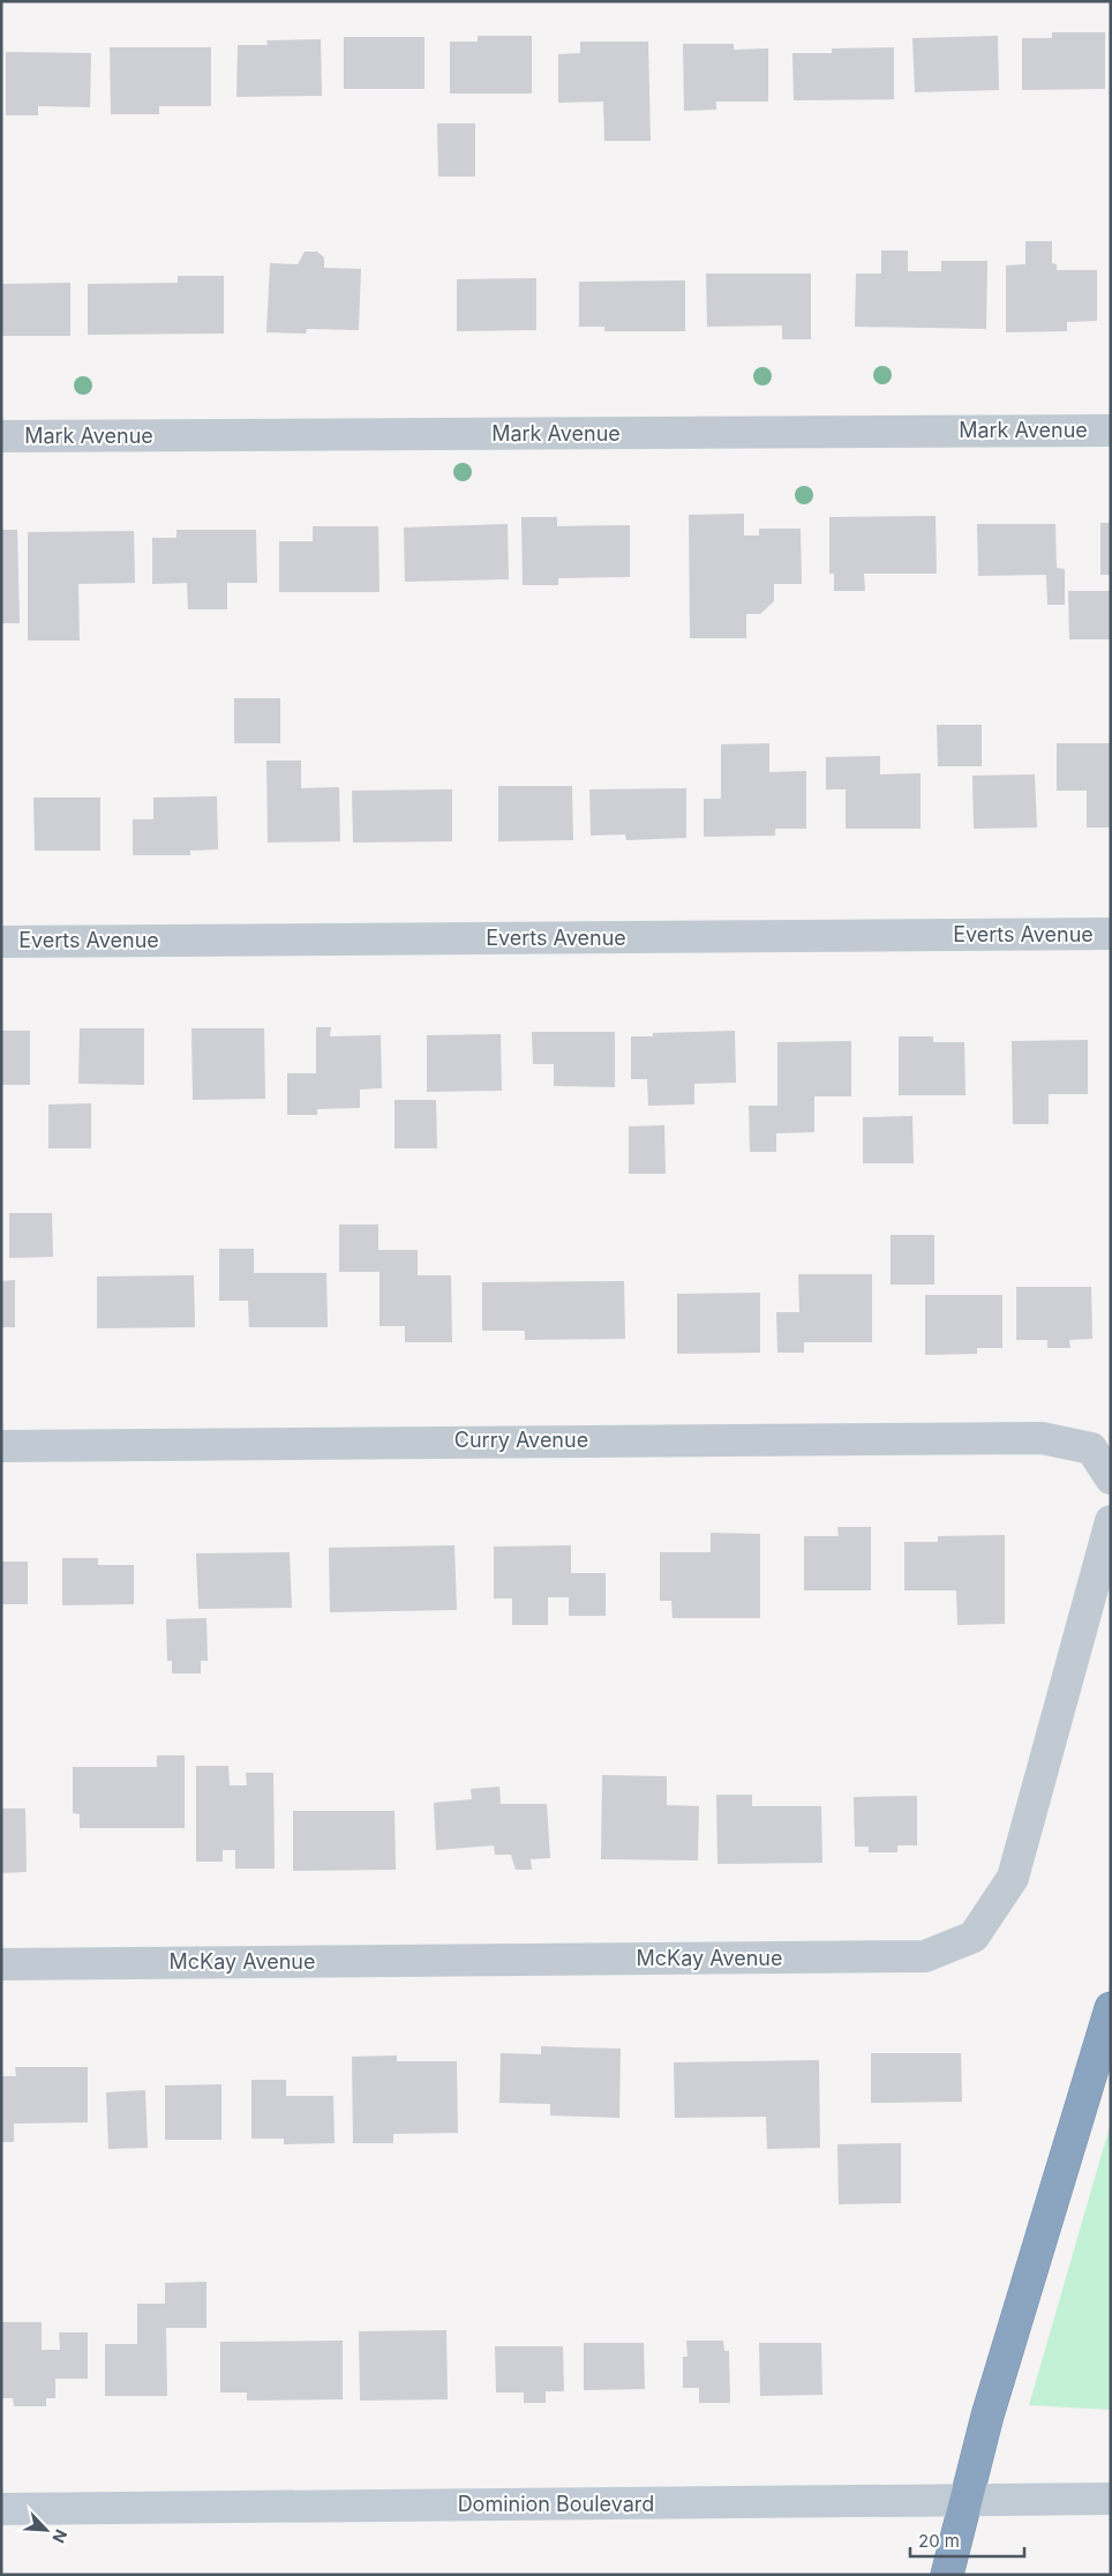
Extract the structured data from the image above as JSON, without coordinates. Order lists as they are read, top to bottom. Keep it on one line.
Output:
{"streets":{"street":["Mark Avenue","Everts Avenue","Curry Avenue","McKay Avenue","Dominion Boulevard"]},"scale_bar":"20 m","north":"bottom right"}
